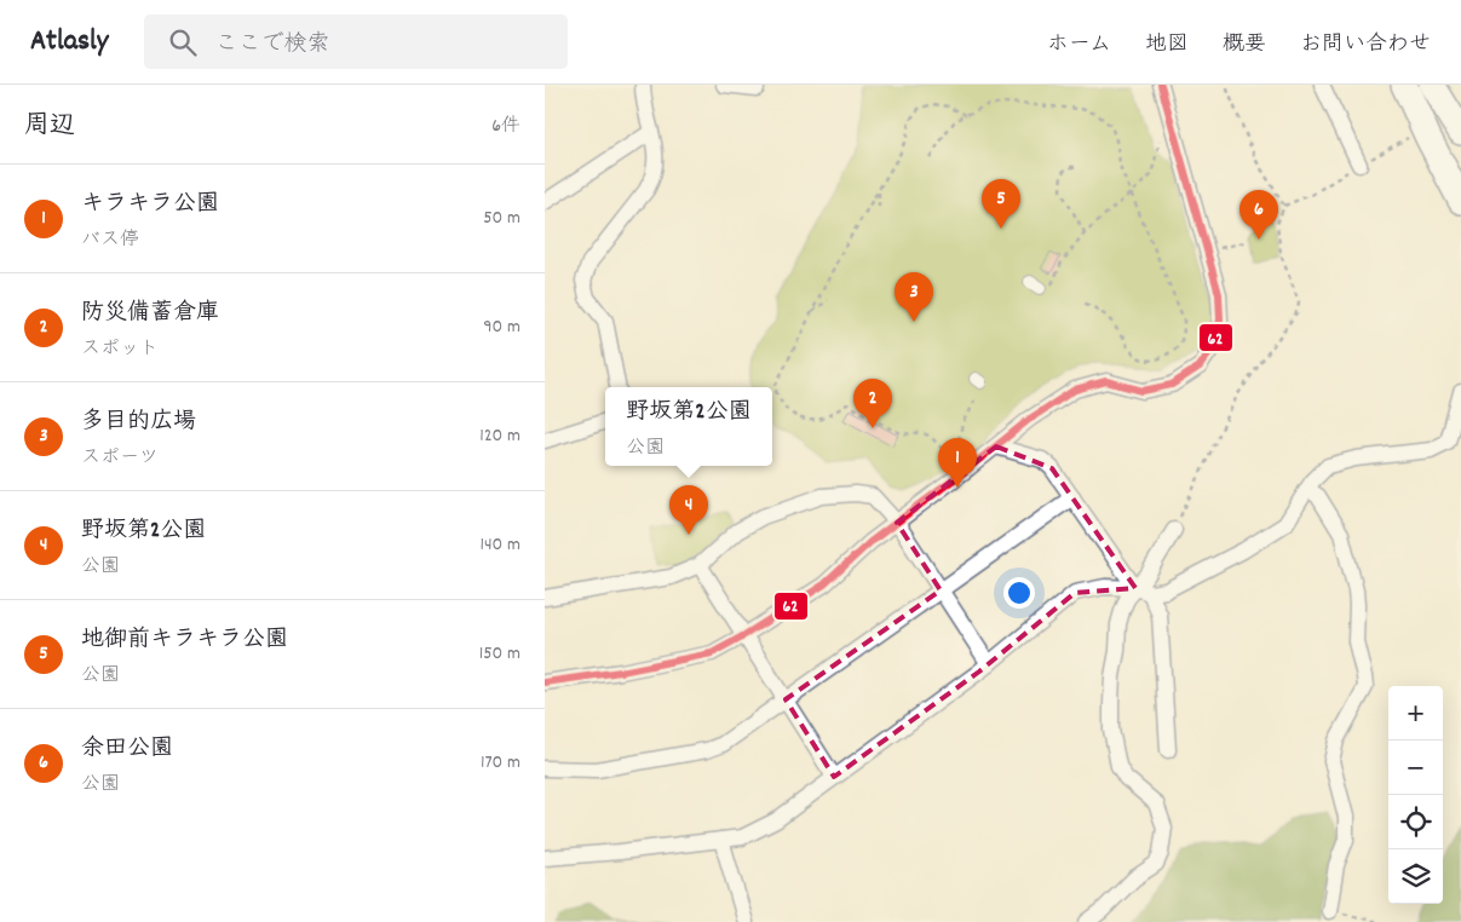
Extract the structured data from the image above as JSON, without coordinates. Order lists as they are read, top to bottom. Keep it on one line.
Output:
{"lines":["transit line 62"],"page":{"header":"Atlasly","search":"ここで検索","nav":["ホーム","地図","概要","お問い合わせ"],"heading":["周辺","6件"],"list":[{"mark":"1","name":"キラキラ公園","note":"バス停","value":"50 m"},{"mark":"2","name":"防災備蓄倉庫","note":"スポット","value":"90 m"},{"mark":"3","name":"多目的広場","note":"スポーツ","value":"120 m"},{"mark":"4","name":"野坂第2公園","note":"公園","value":"140 m"},{"mark":"5","name":"地御前キラキラ公園","note":"公園","value":"150 m"},{"mark":"6","name":"余田公園","note":"公園","value":"170 m"}],"pins":["5","6","3","2","1","4"],"popup":["野坂第2公園","公園"],"map_buttons":["+","−"]}}
